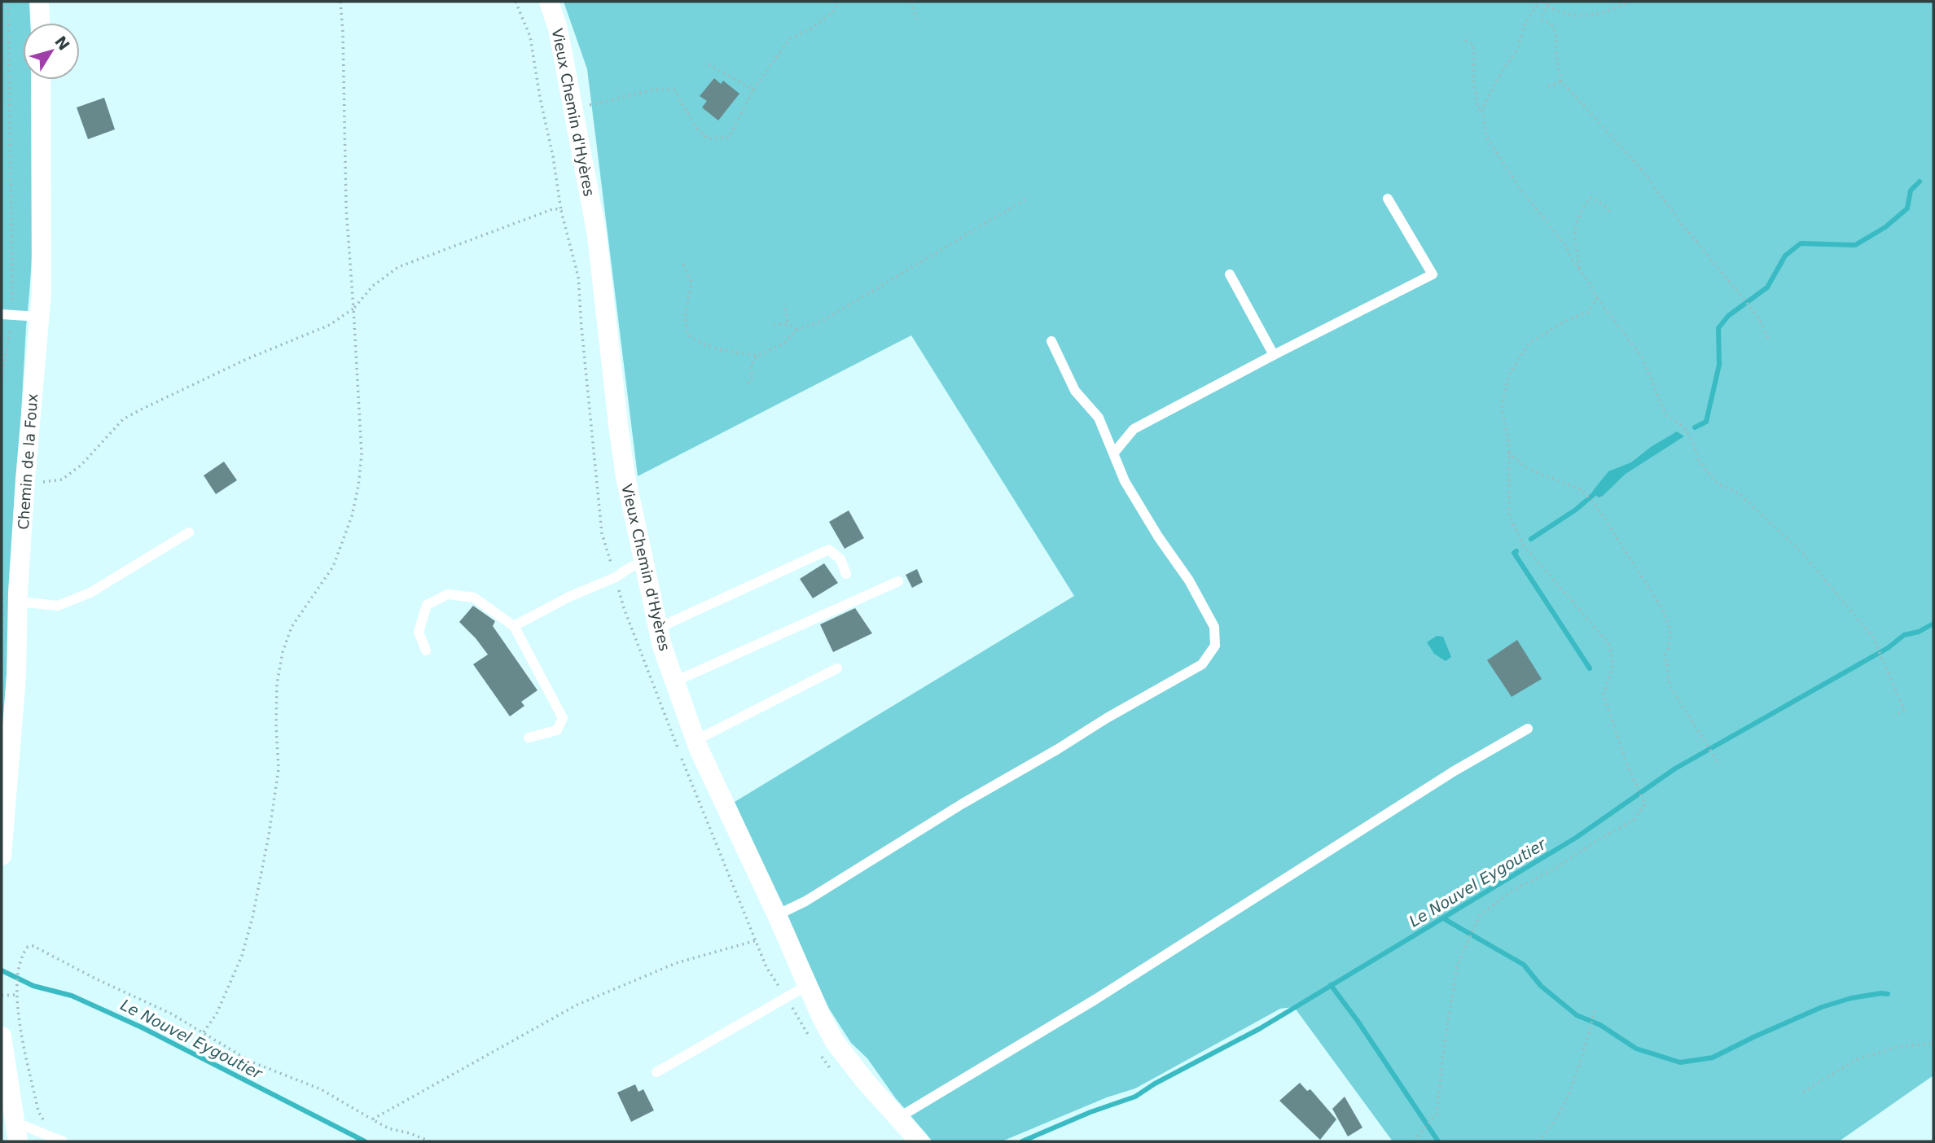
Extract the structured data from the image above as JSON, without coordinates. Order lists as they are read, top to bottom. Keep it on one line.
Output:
{"streets":{"street":["Vieux Chemin d'Hyères","Chemin de la Foux"]},"water":["Le Nouvel Eygoutier"],"north":"top right"}
